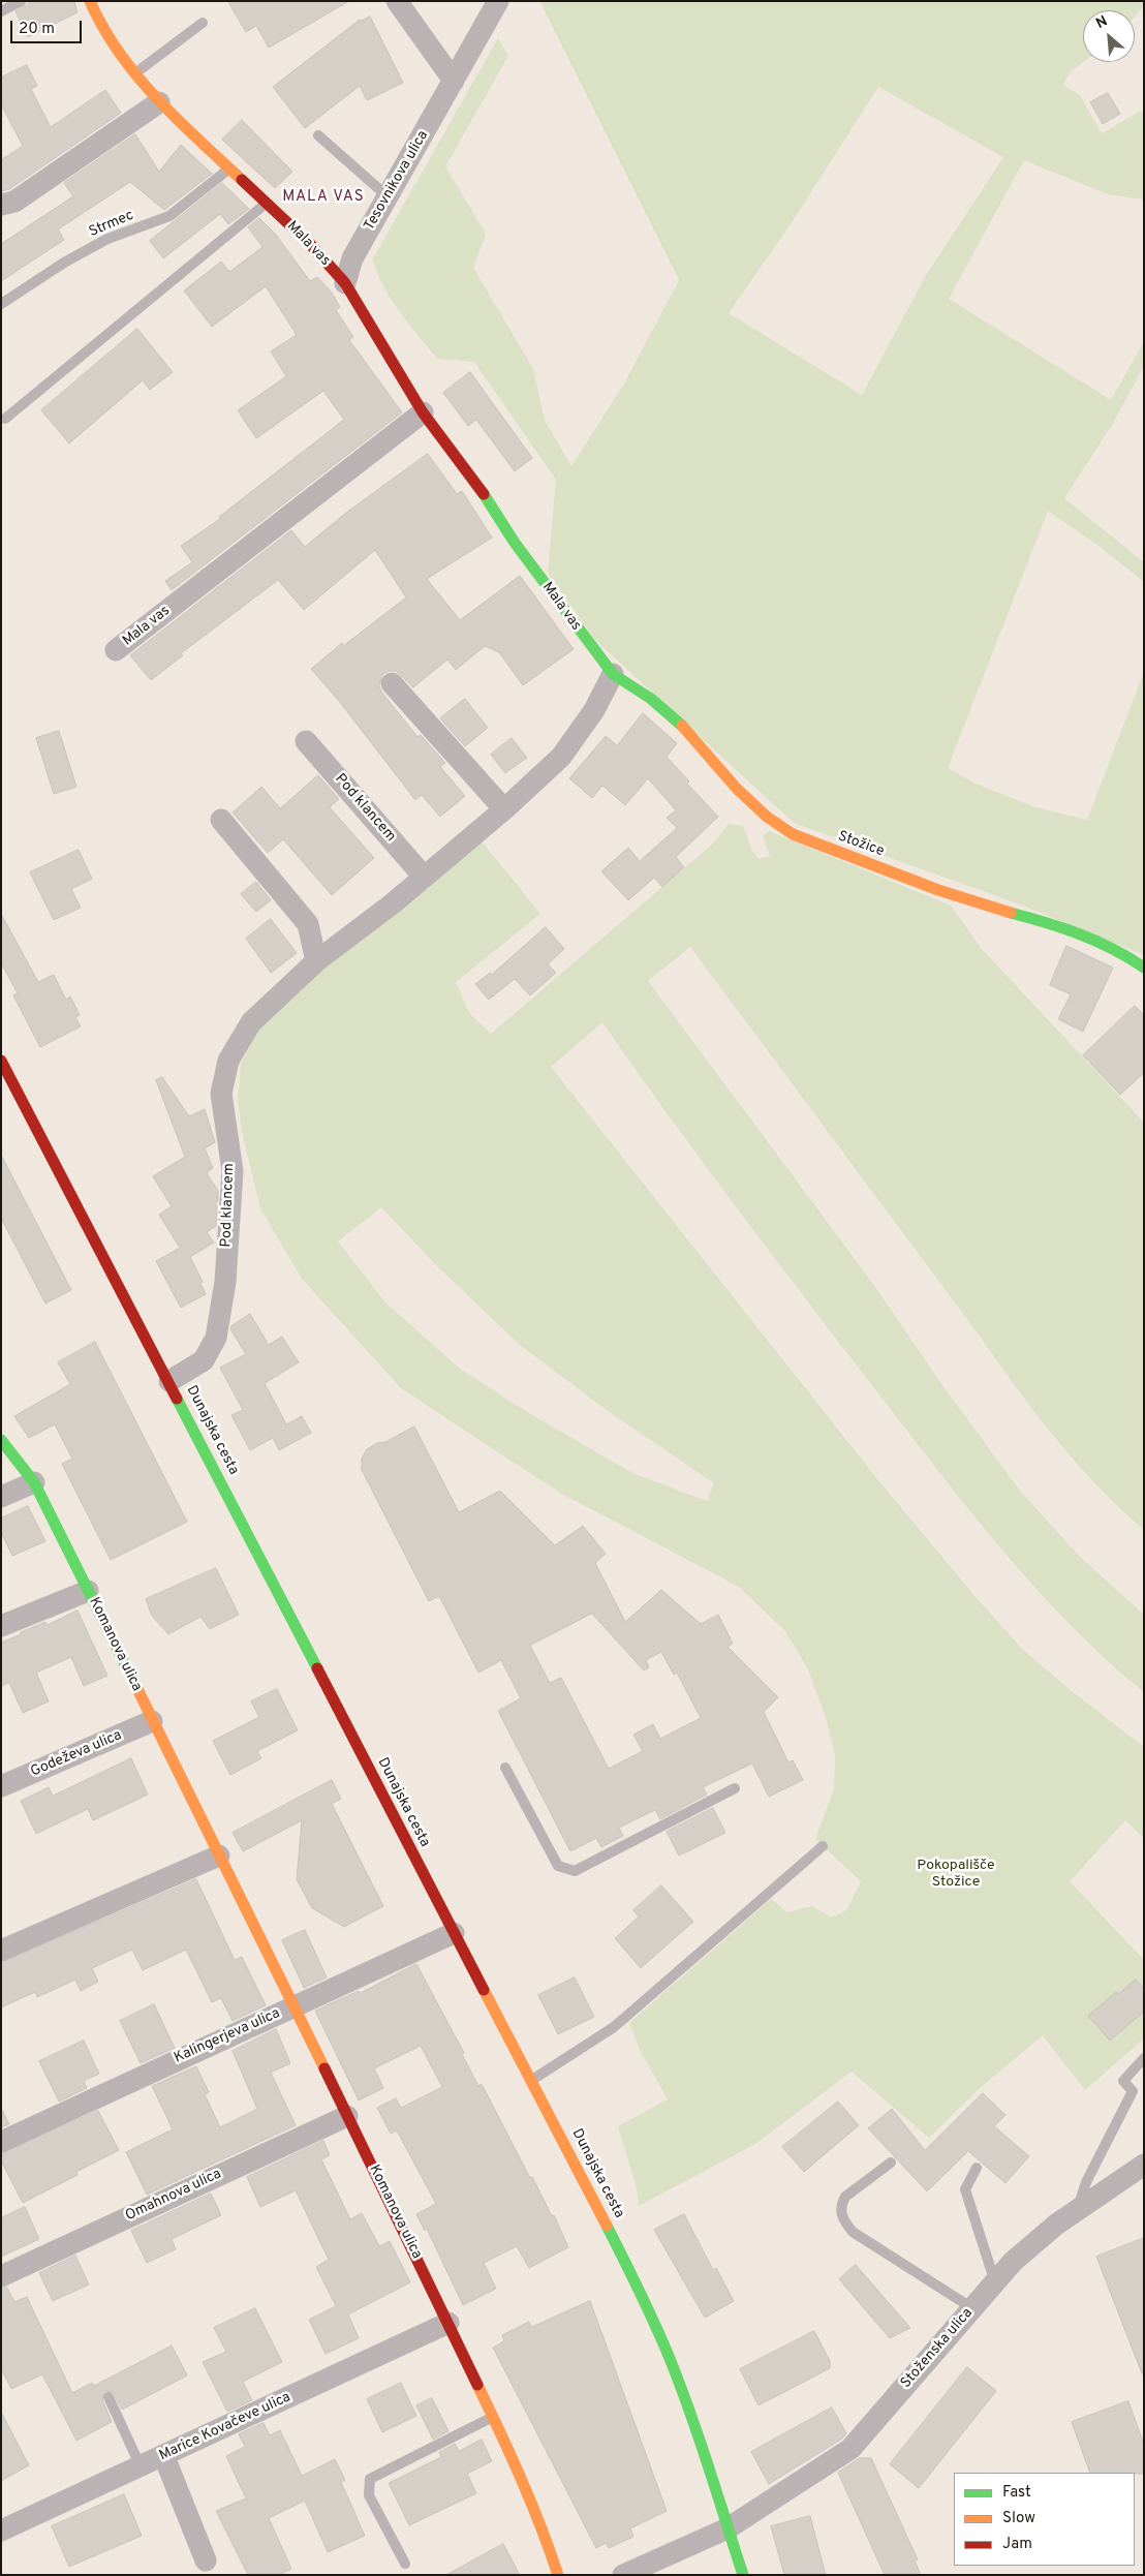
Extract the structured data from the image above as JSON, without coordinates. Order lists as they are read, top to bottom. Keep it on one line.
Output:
{"streets":{"street":["Tesovnikova ulica","Mala vas","Pod klancem","Stožice","Dunajska cesta","Komanova ulica","Godeževa ulica","Kalingerjeva ulica","Omahnova ulica","Stoženska ulica","Marice Kovačeve ulica"],"lane":["Strmec"]},"crossings":[["Tesovnikova ulica","Mala vas"],["Strmec","Mala vas"],["Mala vas","Pod klancem"],["Mala vas","Stožice"],["Pod klancem","Stožice"],["Pod klancem","Dunajska cesta"],["Dunajska cesta","Kalingerjeva ulica"],["Dunajska cesta","Stoženska ulica"],["Komanova ulica","Godeževa ulica"],["Komanova ulica","Kalingerjeva ulica"],["Komanova ulica","Omahnova ulica"],["Komanova ulica","Marice Kovačeve ulica"]],"districts":["MALA VAS"],"parks":["Pokopališče Stožice"],"legend":["Fast","Slow","Jam"],"scale_bar":"20 m","north":"top left"}
